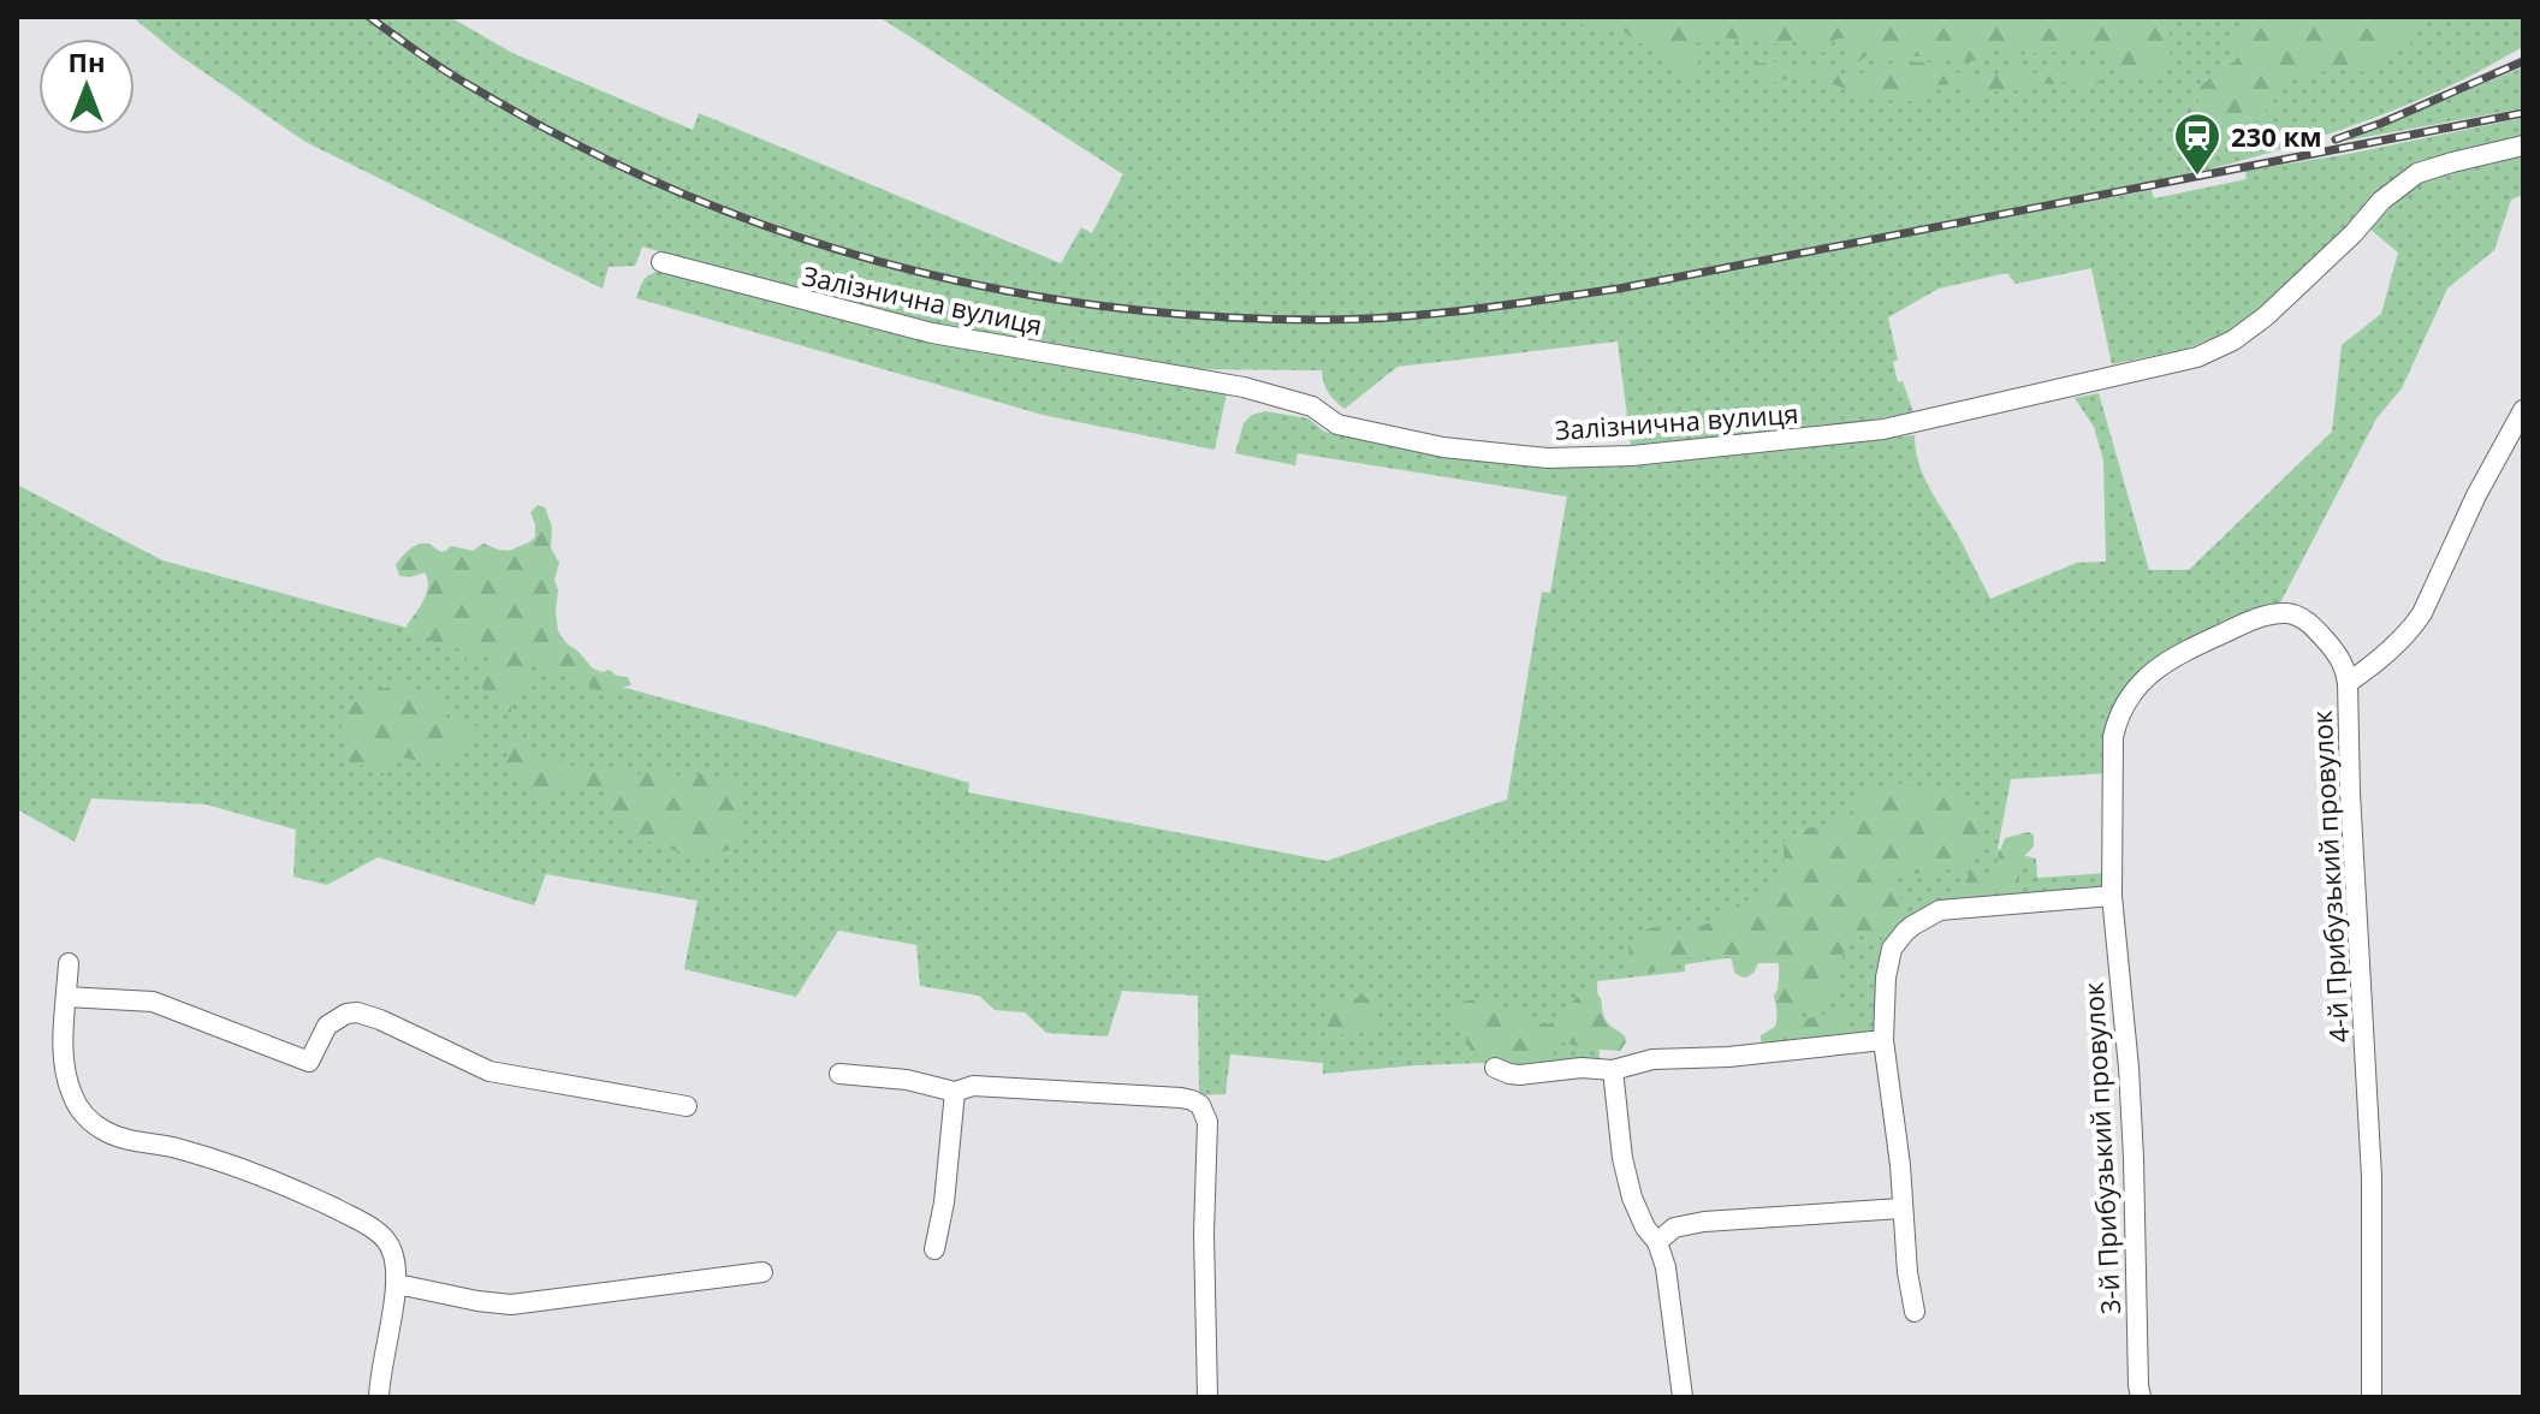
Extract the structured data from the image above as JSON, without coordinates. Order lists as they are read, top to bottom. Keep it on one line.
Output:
{"streets":{"street":["Залізнична вулиця","4-й Прибузький провулок","3-й Прибузький провулок"]},"crossings":[["4-й Прибузький провулок","3-й Прибузький провулок"]],"places":{"station":["230 км"]},"north":"top"}
